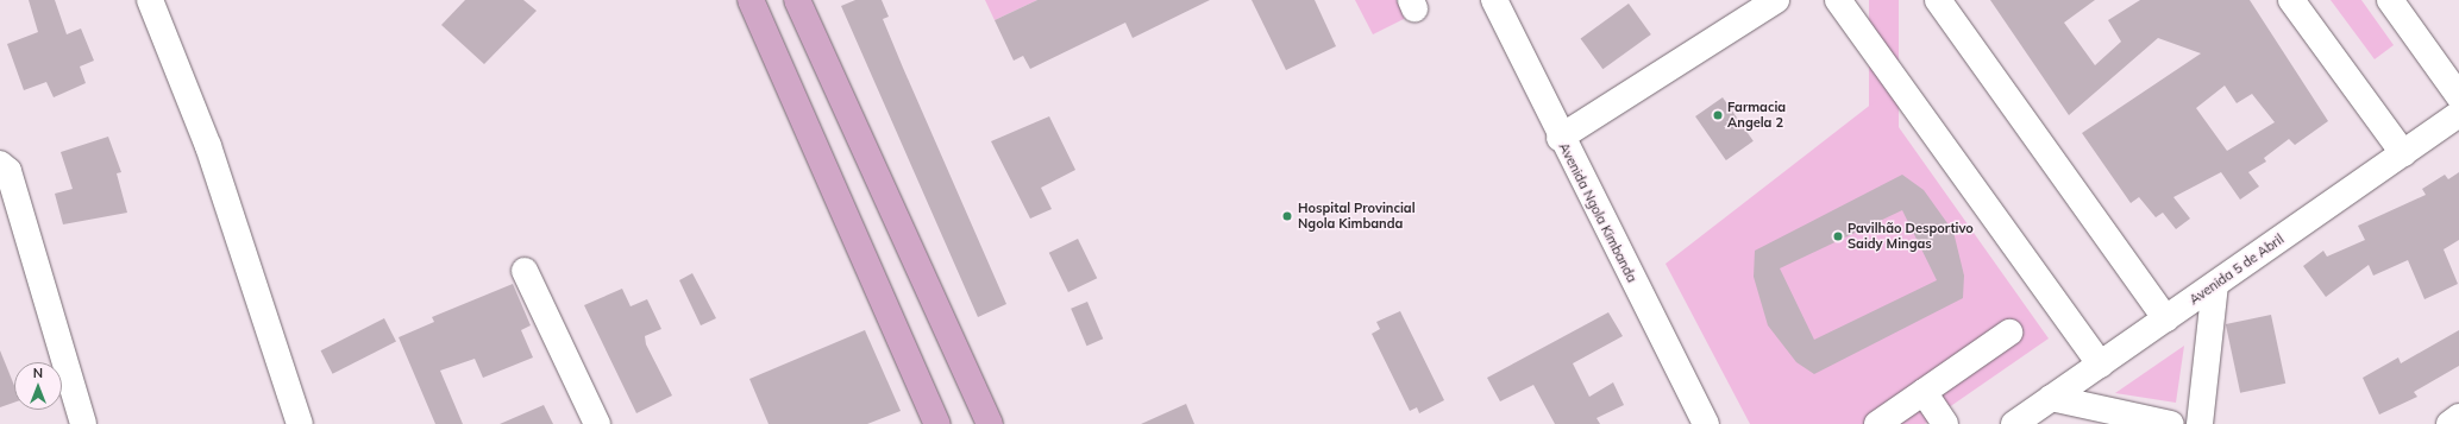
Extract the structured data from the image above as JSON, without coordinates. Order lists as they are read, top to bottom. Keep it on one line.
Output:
{"streets":{"street":["Avenida Ngola Kimbanda","Avenida 5 de Abril"]},"places":["Farmacia Angela 2","Hospital Provincial Ngola Kimbanda","Pavilhão Desportivo Saidy Mingas"],"north":"top"}
